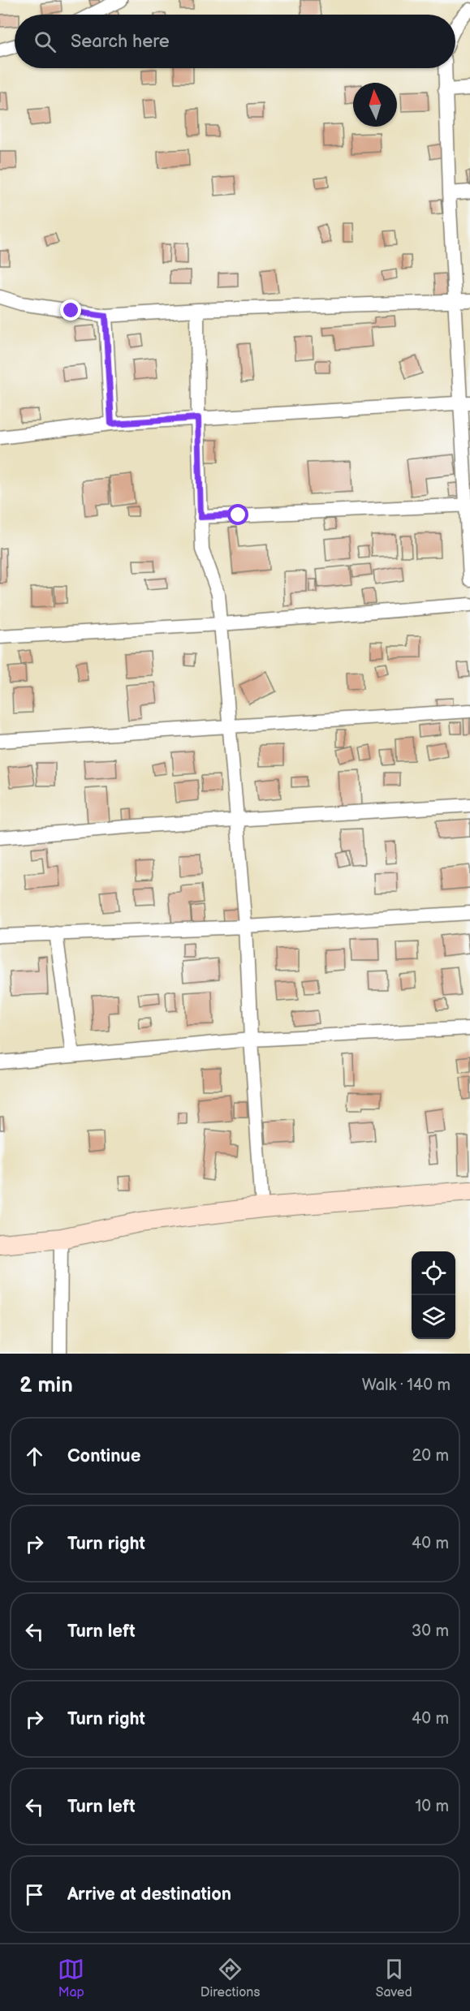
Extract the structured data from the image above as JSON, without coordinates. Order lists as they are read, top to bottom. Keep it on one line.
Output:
{"north":"top","page":{"search":"Search here","heading":["2 min","Walk · 140 m"],"list":[["Continue","20 m"],["Turn right","40 m"],["Turn left","30 m"],["Turn right","40 m"],["Turn left","10 m"],"Arrive at destination"],"nav":["Map","Directions","Saved"]}}
